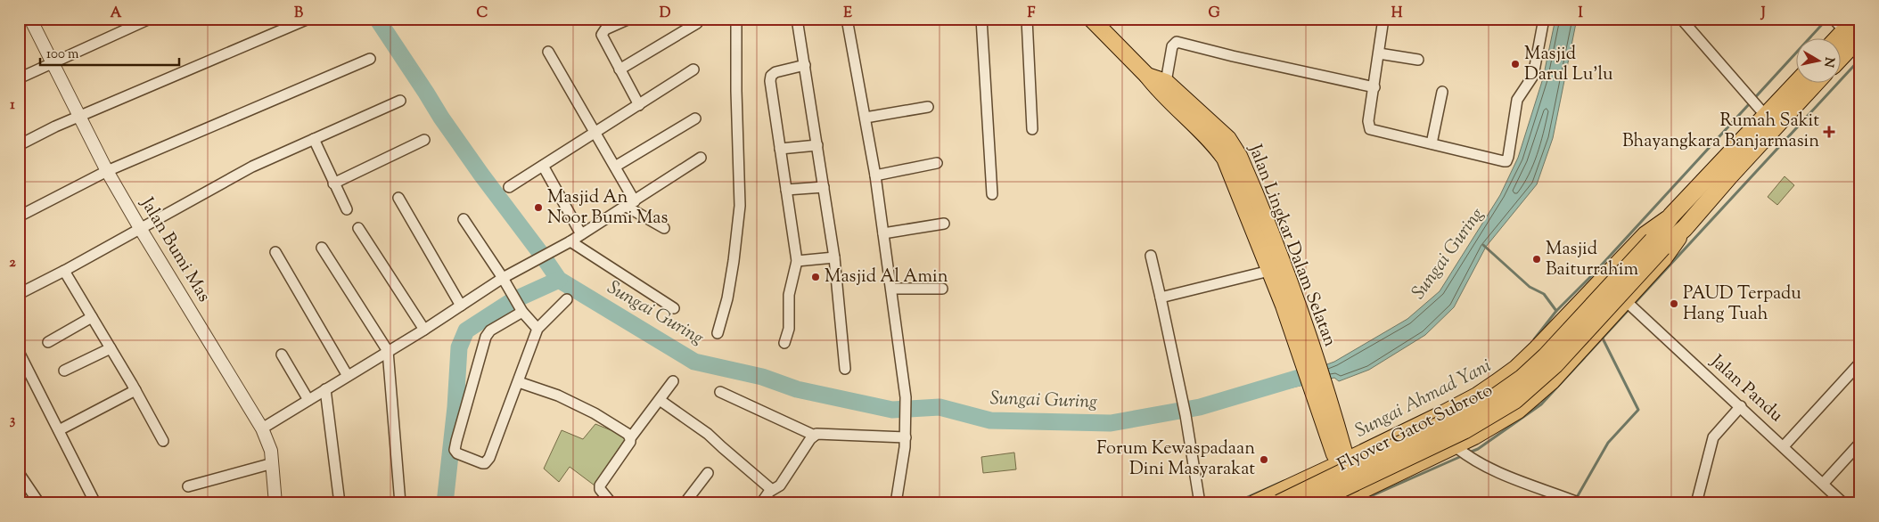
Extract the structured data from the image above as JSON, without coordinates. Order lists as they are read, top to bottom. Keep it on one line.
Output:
{"streets":{"highway":["Flyover Gatot Subroto"],"main road":["Jalan Lingkar Dalam Selatan"],"street":["Jalan Bumi Mas","Jalan Pandu"]},"water":["Sungai Guring","Sungai Ahmad Yani"],"places":{"other":["Masjid Darul Lu'lu","Masjid An Noor Bumi Mas","Masjid Baiturrahim","Masjid Al Amin","PAUD Terpadu Hang Tuah","Forum Kewaspadaan Dini Masyarakat"],"health":["Rumah Sakit Bhayangkara Banjarmasin"]},"scale_bar":"100 m","north":"right","grid":{"columns":["A","B","C","D","E","F","G","H","I","J"],"rows":["1","2","3"]}}
